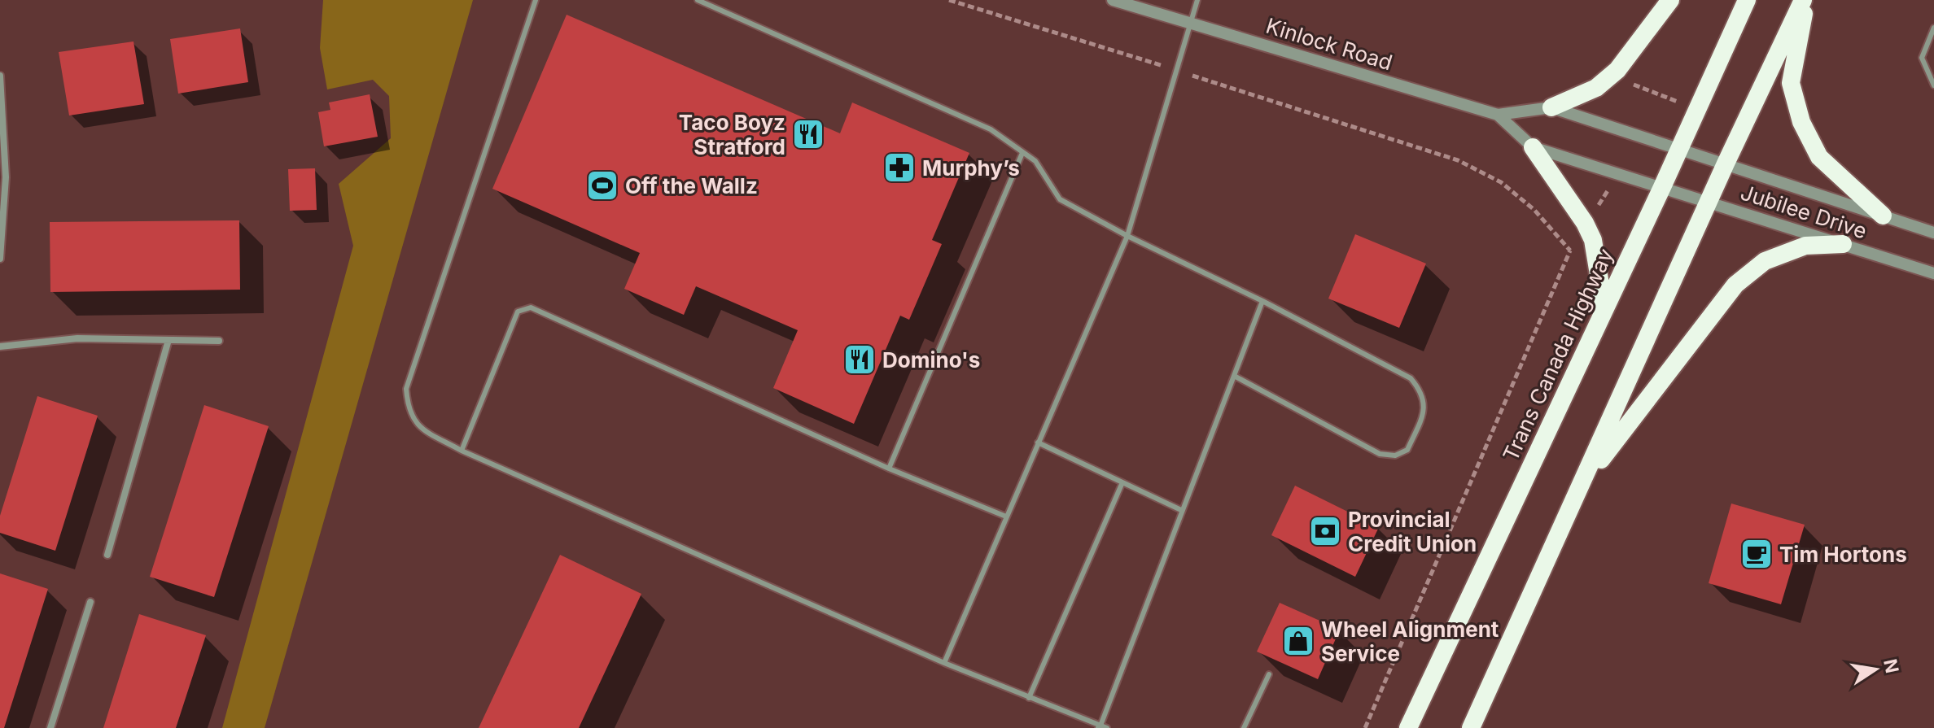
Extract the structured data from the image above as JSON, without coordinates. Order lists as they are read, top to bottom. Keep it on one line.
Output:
{"streets":{"highway":["Trans Canada Highway"],"street":["Kinlock Road","Jubilee Drive"]},"crossings":[["Kinlock Road","Jubilee Drive"],["Kinlock Road","Trans Canada Highway"],["Jubilee Drive","Trans Canada Highway"]],"places":{"restaurant":["Taco Boyz Stratford","Domino's"],"pharmacy":["Murphy’s"],"sports":["Off the Wallz"],"bank":["Provincial Credit Union"],"cafe":["Tim Hortons"],"shop":["Wheel Alignment Service"]},"north":"right"}
